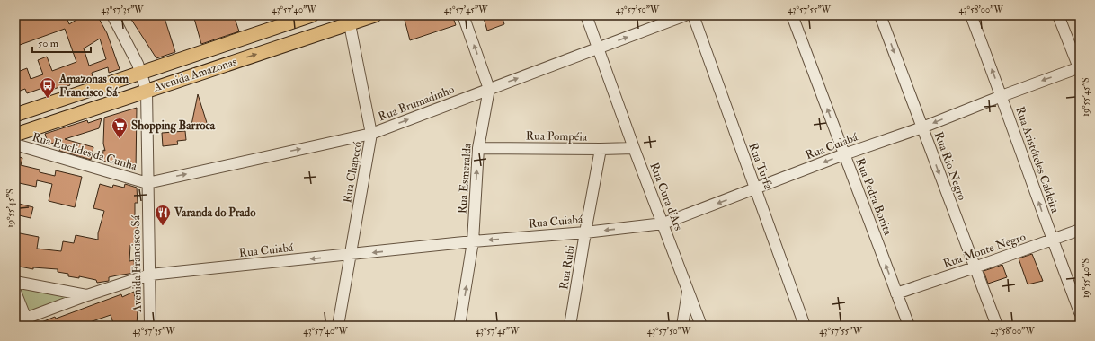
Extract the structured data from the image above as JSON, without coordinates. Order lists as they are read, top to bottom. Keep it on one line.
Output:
{"streets":{"main road":["Avenida Amazonas"],"street":["Rua Brumadinho","Rua Pompéia","Rua Cuiabá","Rua Euclides da Cunha","Rua Aristóteles Caldeira","Rua Turfa","Rua Rio Negro","Rua Chapecó","Rua Esmeralda","Rua Cura d'Ars","Rua Pedra Bonita","Rua Monte Negro","Avenida Francisco Sá","Rua Rubi"]},"crossings":[["Avenida Amazonas","Rua Chapecó"],["Avenida Amazonas","Avenida Francisco Sá"],["Rua Brumadinho","Rua Euclides da Cunha"],["Rua Brumadinho","Rua Chapecó"],["Rua Brumadinho","Rua Esmeralda"],["Rua Brumadinho","Rua Cura d'Ars"],["Rua Brumadinho","Avenida Francisco Sá"],["Rua Pompéia","Rua Esmeralda"],["Rua Pompéia","Rua Cura d'Ars"],["Rua Pompéia","Rua Rubi"],["Rua Cuiabá","Rua Aristóteles Caldeira"],["Rua Cuiabá","Rua Turfa"],["Rua Cuiabá","Rua Rio Negro"],["Rua Cuiabá","Rua Chapecó"],["Rua Cuiabá","Rua Esmeralda"],["Rua Cuiabá","Rua Cura d'Ars"],["Rua Cuiabá","Rua Pedra Bonita"],["Rua Cuiabá","Avenida Francisco Sá"],["Rua Cuiabá","Rua Rubi"],["Rua Euclides da Cunha","Avenida Francisco Sá"],["Rua Aristóteles Caldeira","Rua Monte Negro"],["Rua Rio Negro","Rua Monte Negro"],["Rua Pedra Bonita","Rua Monte Negro"]],"one_way":["Rua Brumadinho","Rua Cuiabá","Rua Aristóteles Caldeira","Rua Rio Negro","Rua Esmeralda","Rua Pedra Bonita"],"places":{"bus stop":["Amazonas com Francisco Sá"],"supermarket":["Shopping Barroca"],"restaurant":["Varanda do Prado"]},"scale_bar":"50 m","coordinates":["43°57'35\"W","43°57'40\"W","43°57'45\"W","43°57'50\"W","43°57'55\"W","43°58'00\"W","19°55'45\"S","19°55'40\"S"]}
